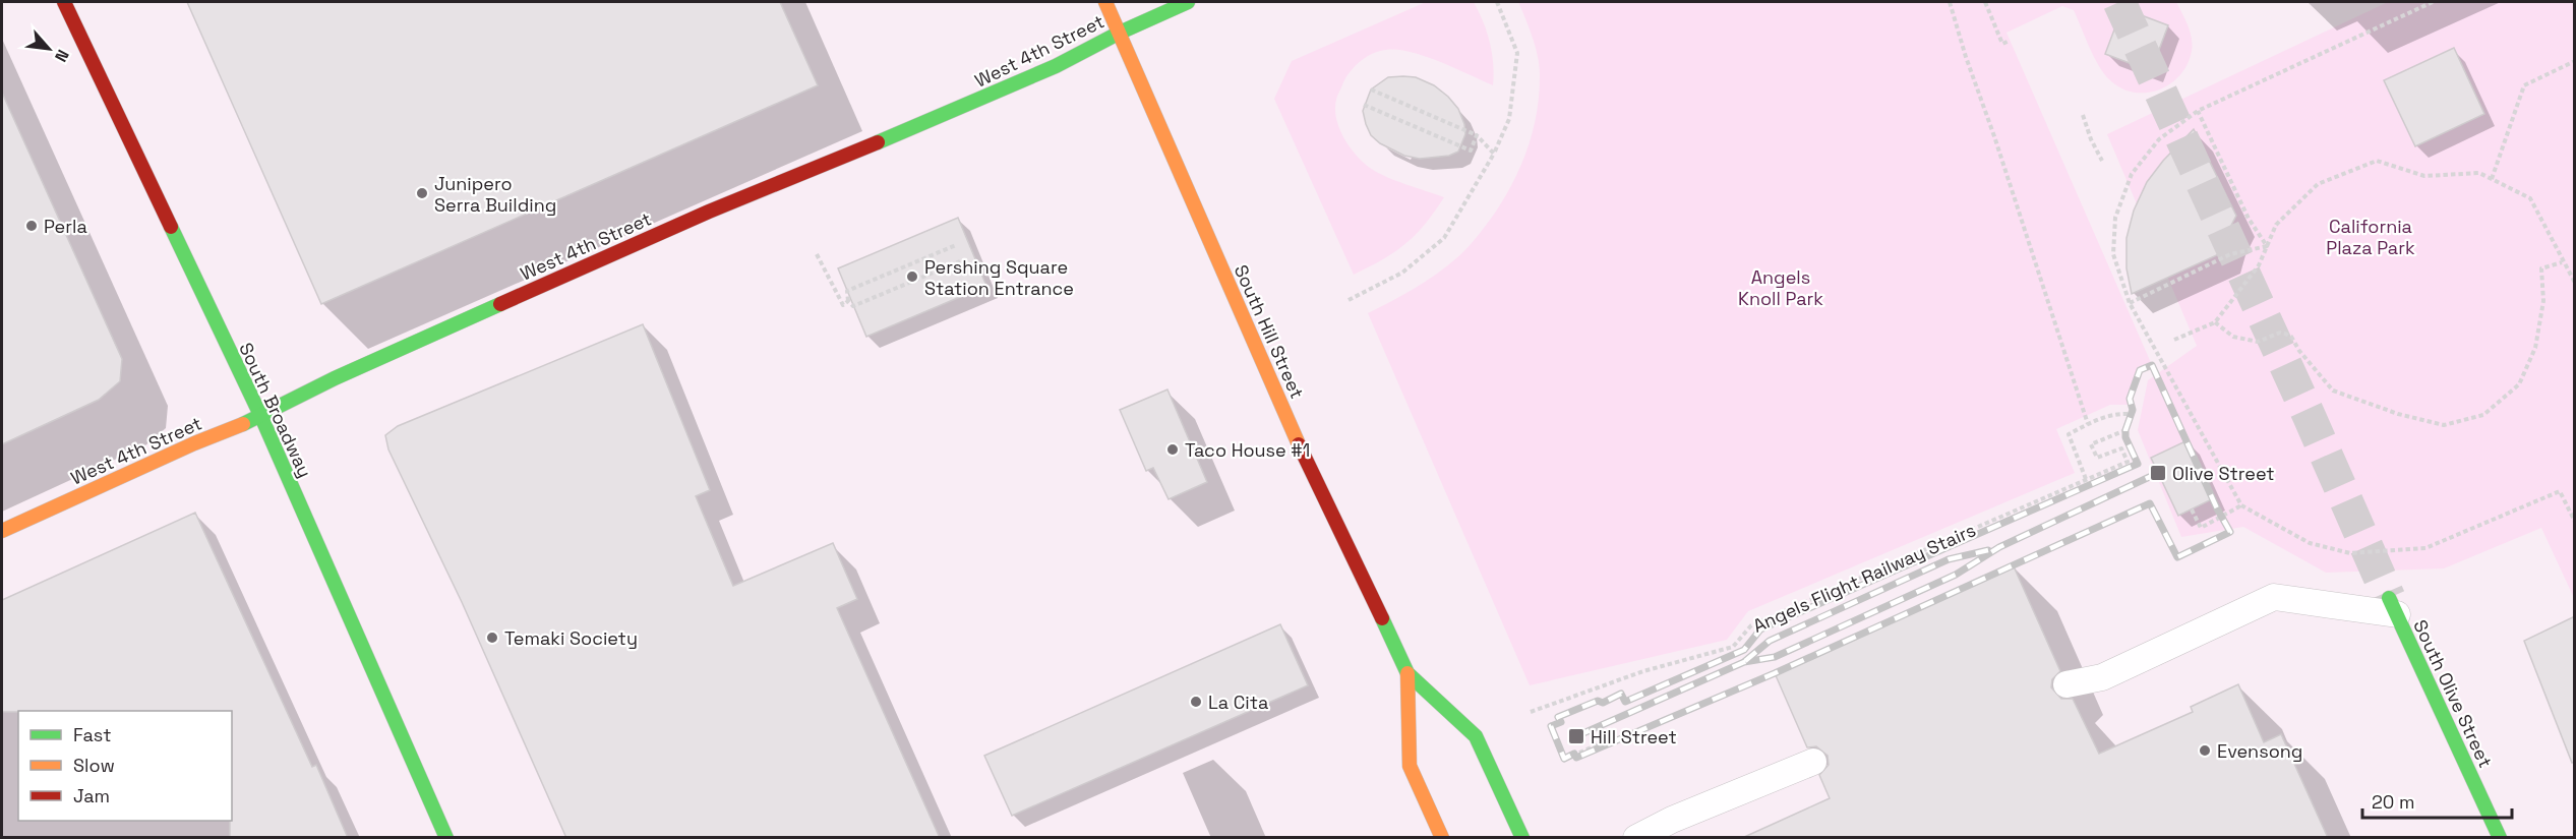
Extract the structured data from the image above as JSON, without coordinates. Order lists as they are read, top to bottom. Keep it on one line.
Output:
{"streets":{"main road":["West 4th Street","South Hill Street","South Broadway","South Olive Street"],"path":["Angels Flight Railway Stairs"]},"crossings":[["West 4th Street","South Hill Street"],["West 4th Street","South Broadway"]],"parks":["California Plaza Park","Angels Knoll Park"],"places":{"other":["Junipero Serra Building","Perla","Pershing Square Station Entrance","Taco House #1","Temaki Society","La Cita","Evensong"],"transit":["Olive Street","Hill Street"]},"legend":["Fast","Slow","Jam"],"scale_bar":"20 m","north":"bottom right"}
